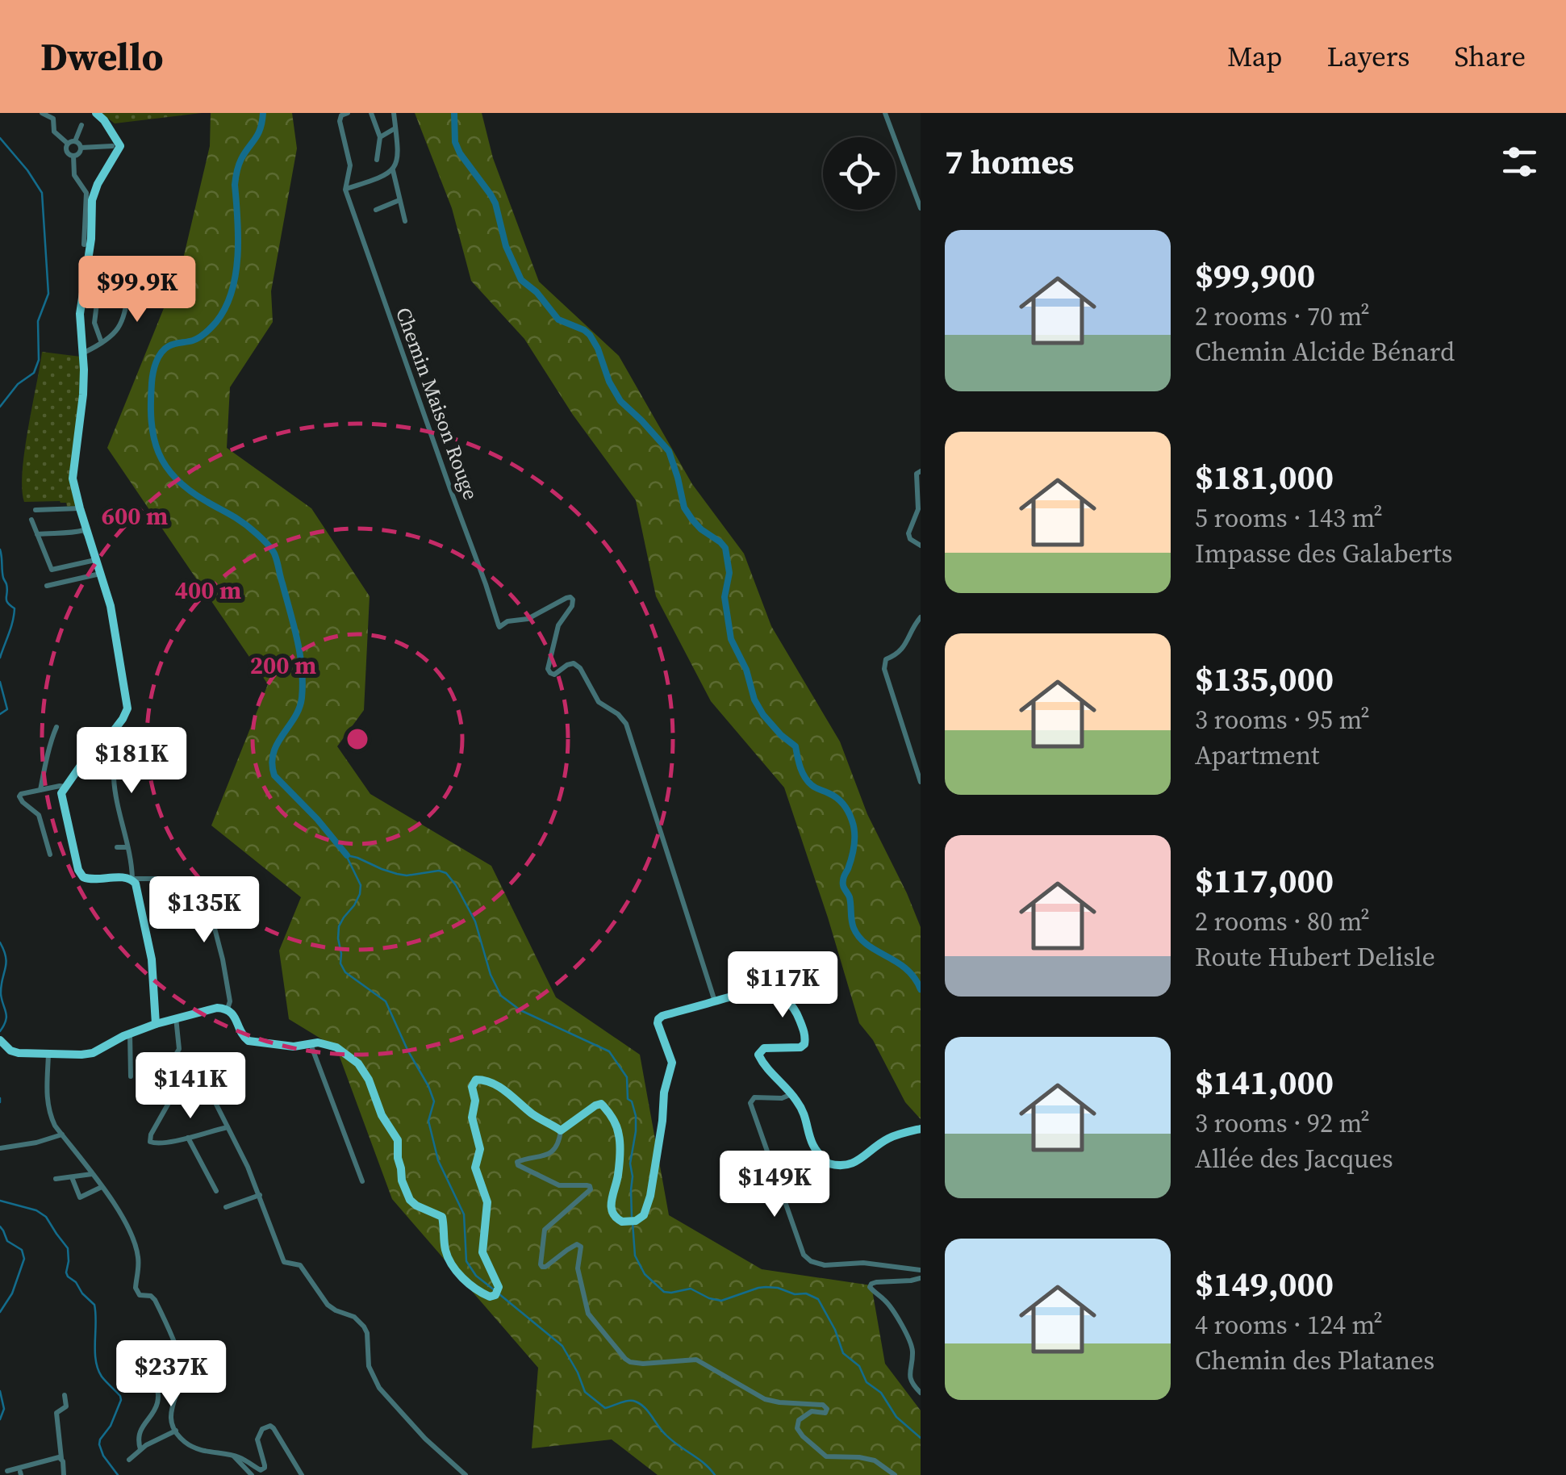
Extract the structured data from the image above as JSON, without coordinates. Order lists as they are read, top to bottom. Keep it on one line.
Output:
{"streets":{"street":["Chemin Maison Rouge"]},"page":{"header":"Dwello","nav":["Map","Layers","Share"],"heading":"7 homes","list":[{"name":"$99,900","note":"2 rooms · 70 m² · Chemin Alcide Bénard"},{"name":"$181,000","note":"5 rooms · 143 m² · Impasse des Galaberts"},{"name":"$135,000","note":"3 rooms · 95 m² · Apartment"},{"name":"$117,000","note":"2 rooms · 80 m² · Route Hubert Delisle"},{"name":"$141,000","note":"3 rooms · 92 m² · Allée des Jacques"},{"name":"$149,000","note":"4 rooms · 124 m² · Chemin des Platanes"}],"price":["$99.9K","$181K","$135K","$117K","$141K","$149K","$237K"]},"rings":["600 m","400 m","200 m"]}
